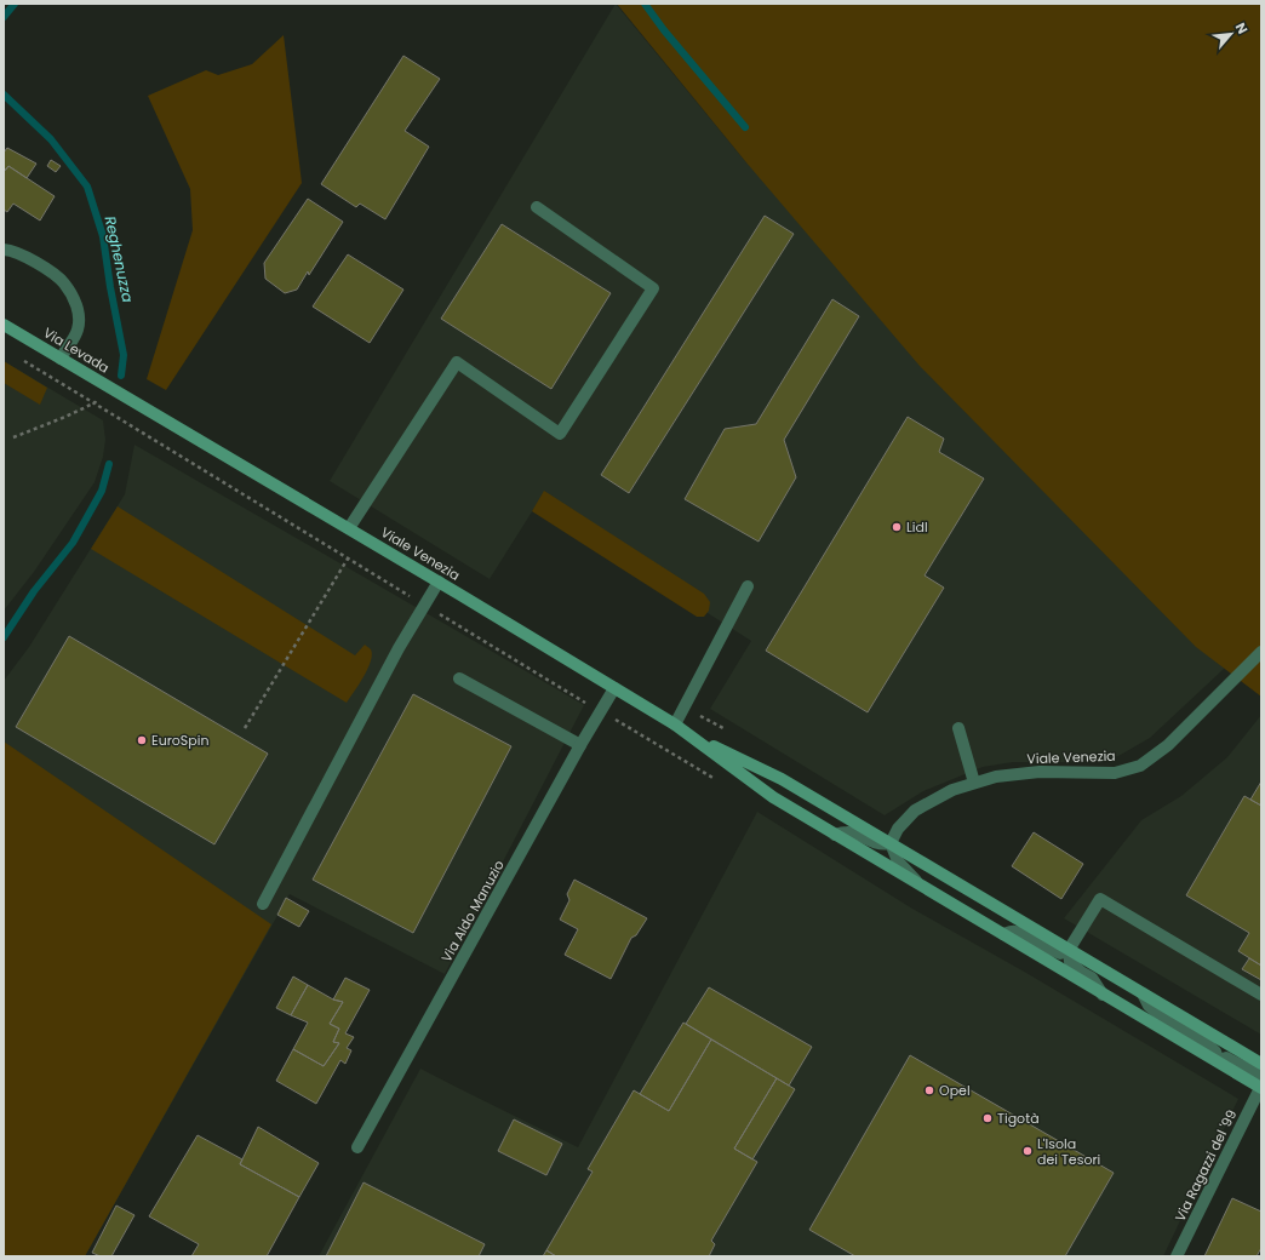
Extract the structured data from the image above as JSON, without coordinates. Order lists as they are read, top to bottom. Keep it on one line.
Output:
{"streets":{"main road":["Via Levada","Viale Venezia"],"street":["Via Aldo Manuzio","Via Ragazzi del '99"]},"crossings":[["Via Levada","Viale Venezia"],["Viale Venezia","Via Aldo Manuzio"],["Viale Venezia","Via Ragazzi del '99"]],"water":["Reghenuzza"],"places":["Lidl","EuroSpin","Opel","Tigotà","L'Isola dei Tesori"],"north":"top right"}
